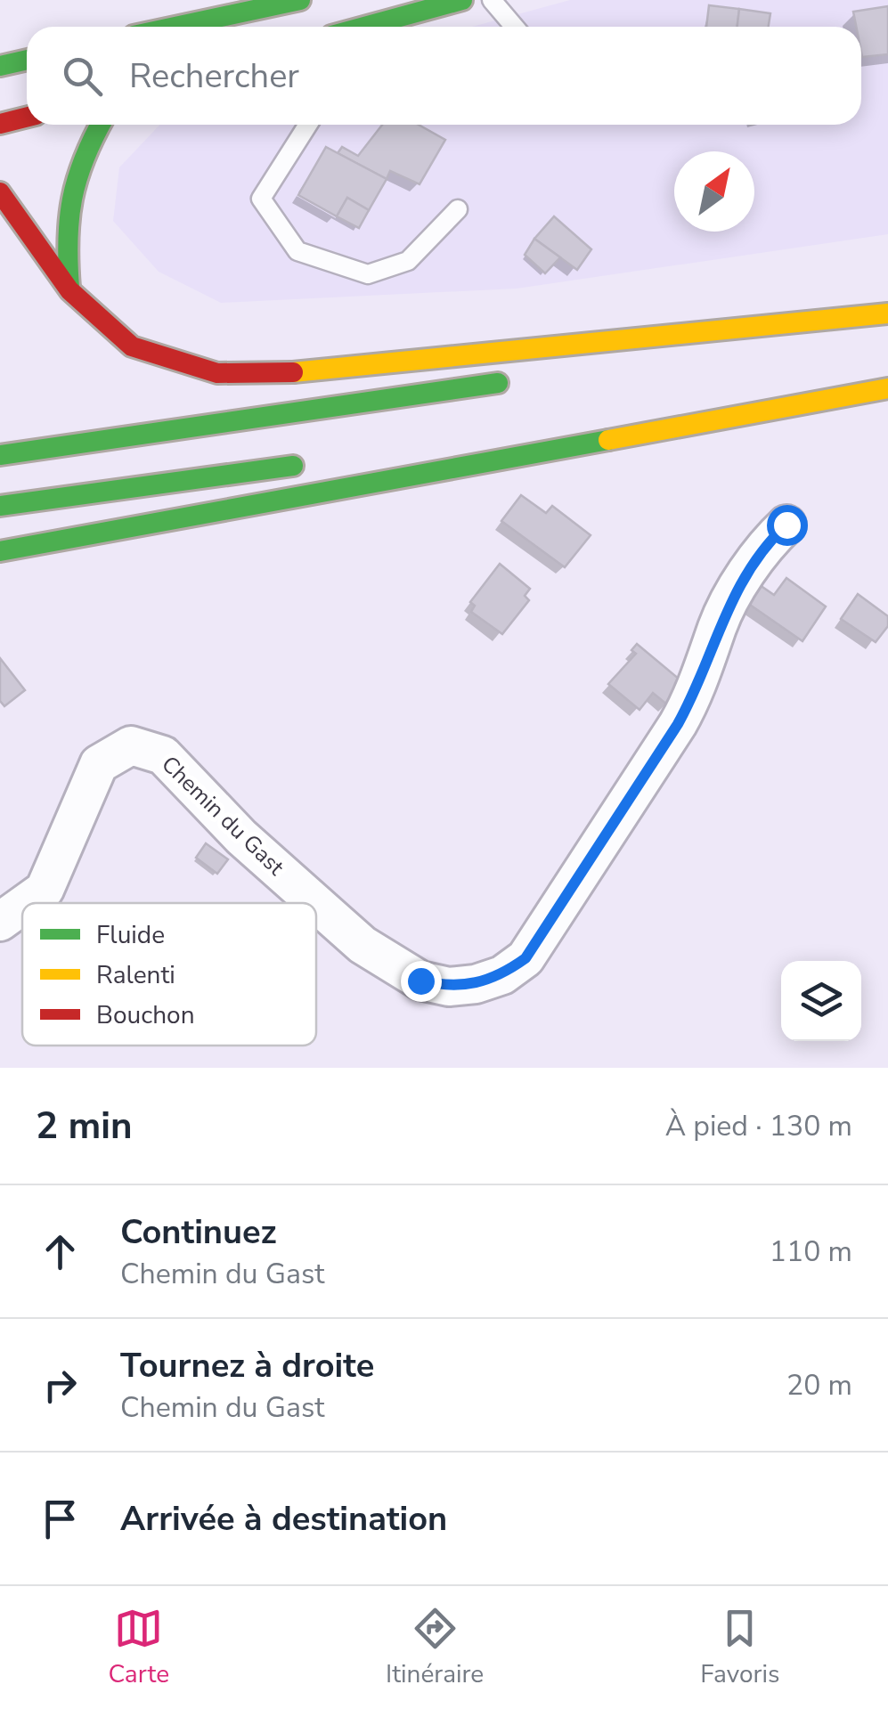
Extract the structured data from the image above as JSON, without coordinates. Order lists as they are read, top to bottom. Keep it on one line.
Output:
{"streets":{"street":["Chemin du Gast"]},"legend":["Fluide","Ralenti","Bouchon"],"north":"top right","page":{"search":"Rechercher","heading":["2 min","À pied · 130 m"],"list":[["Continuez","Chemin du Gast","110 m"],["Tournez à droite","Chemin du Gast","20 m"],"Arrivée à destination"],"nav":["Carte","Itinéraire","Favoris"]}}
